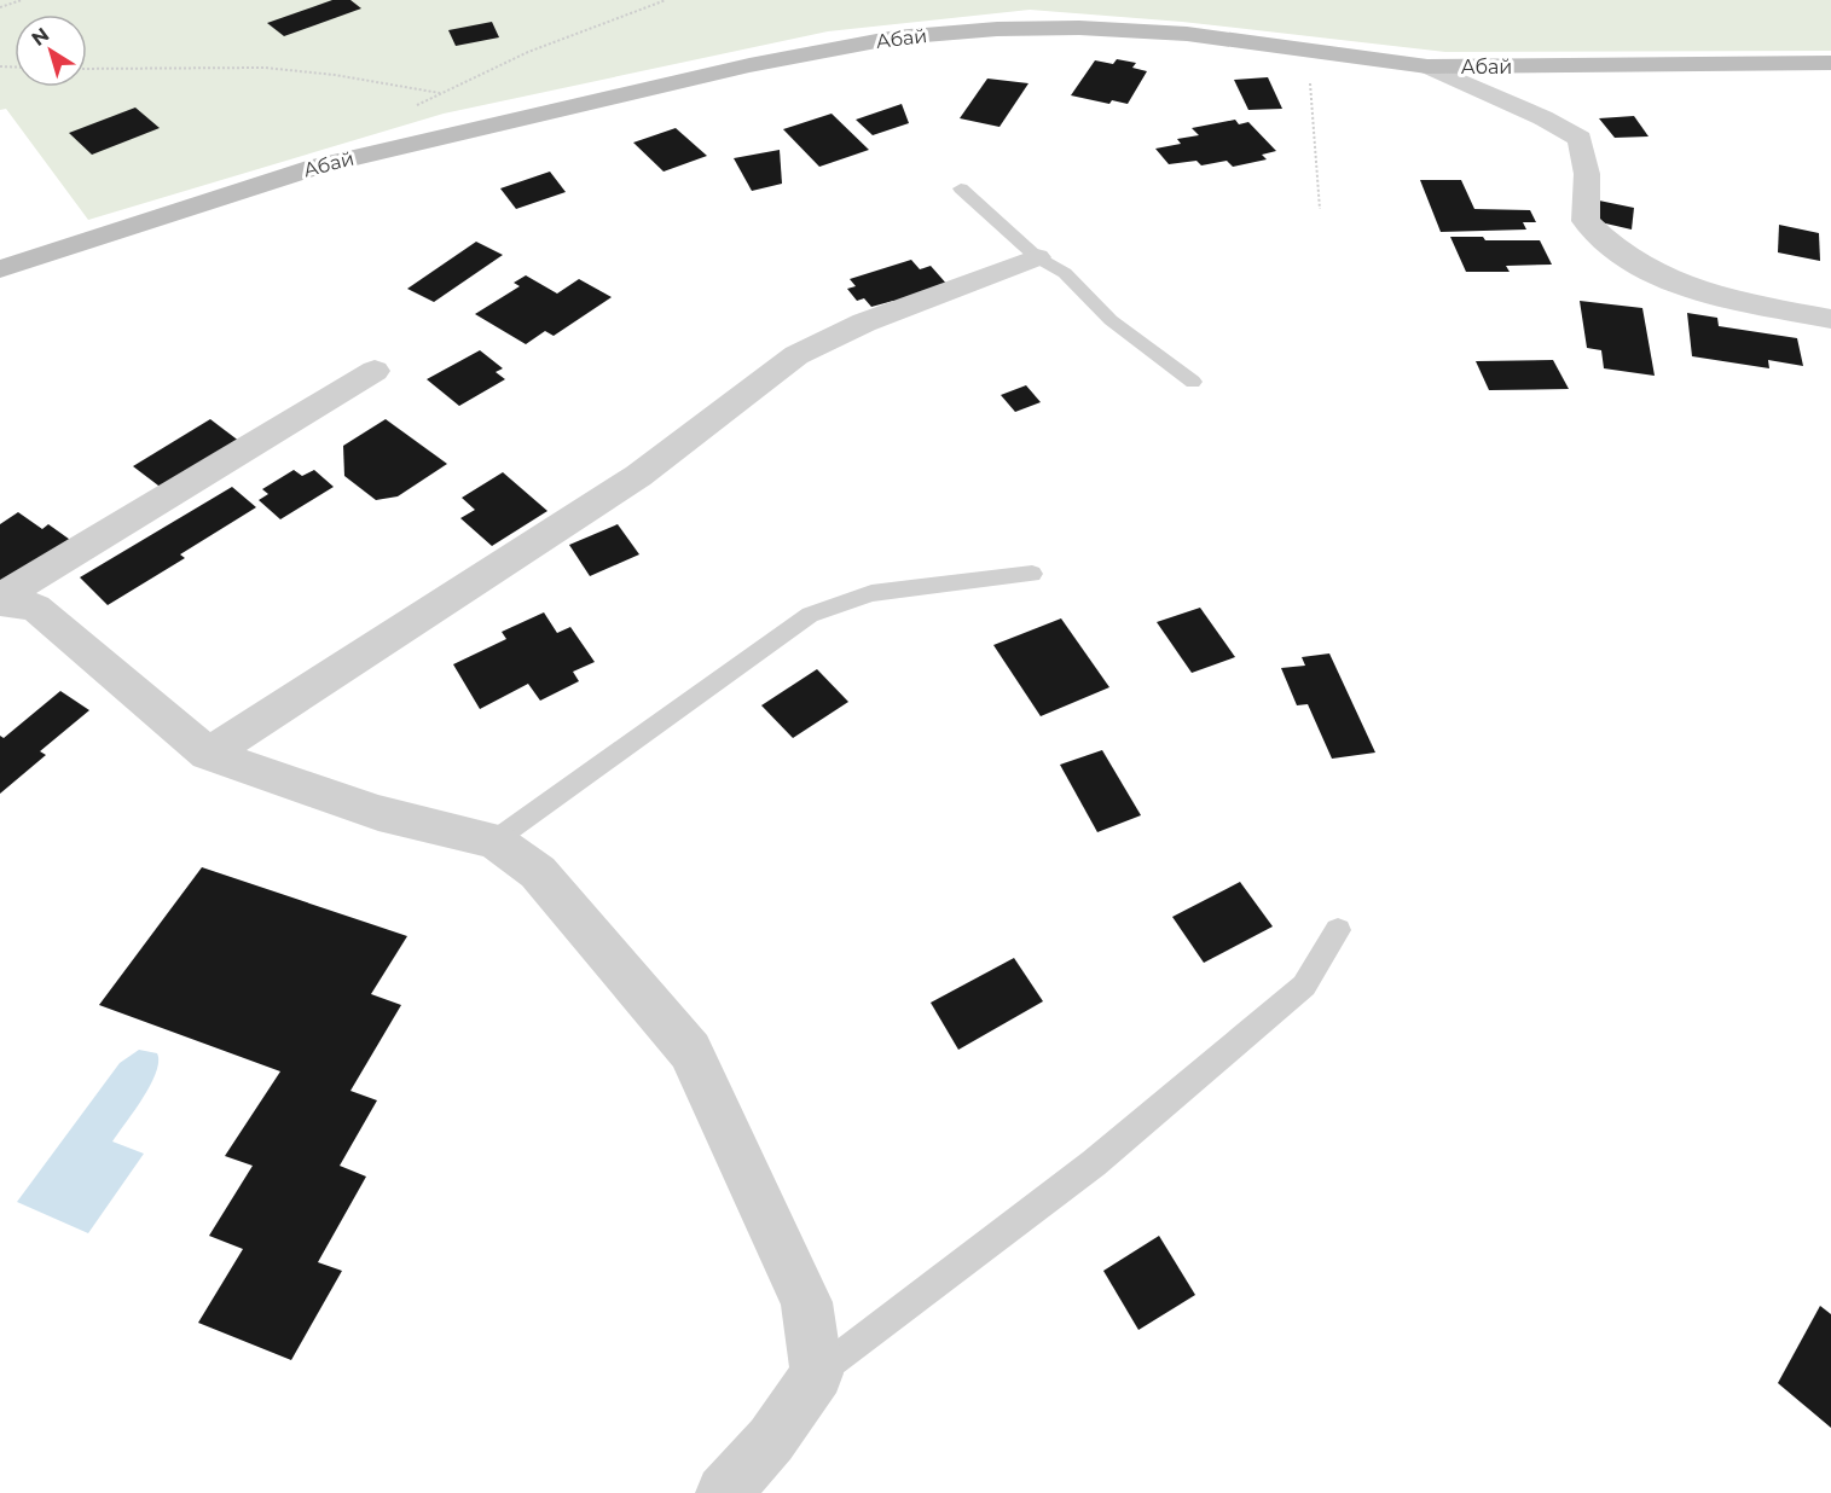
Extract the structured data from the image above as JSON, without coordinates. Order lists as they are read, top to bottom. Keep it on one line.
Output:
{"streets":{"street":["Абай"]},"north":"top left"}
